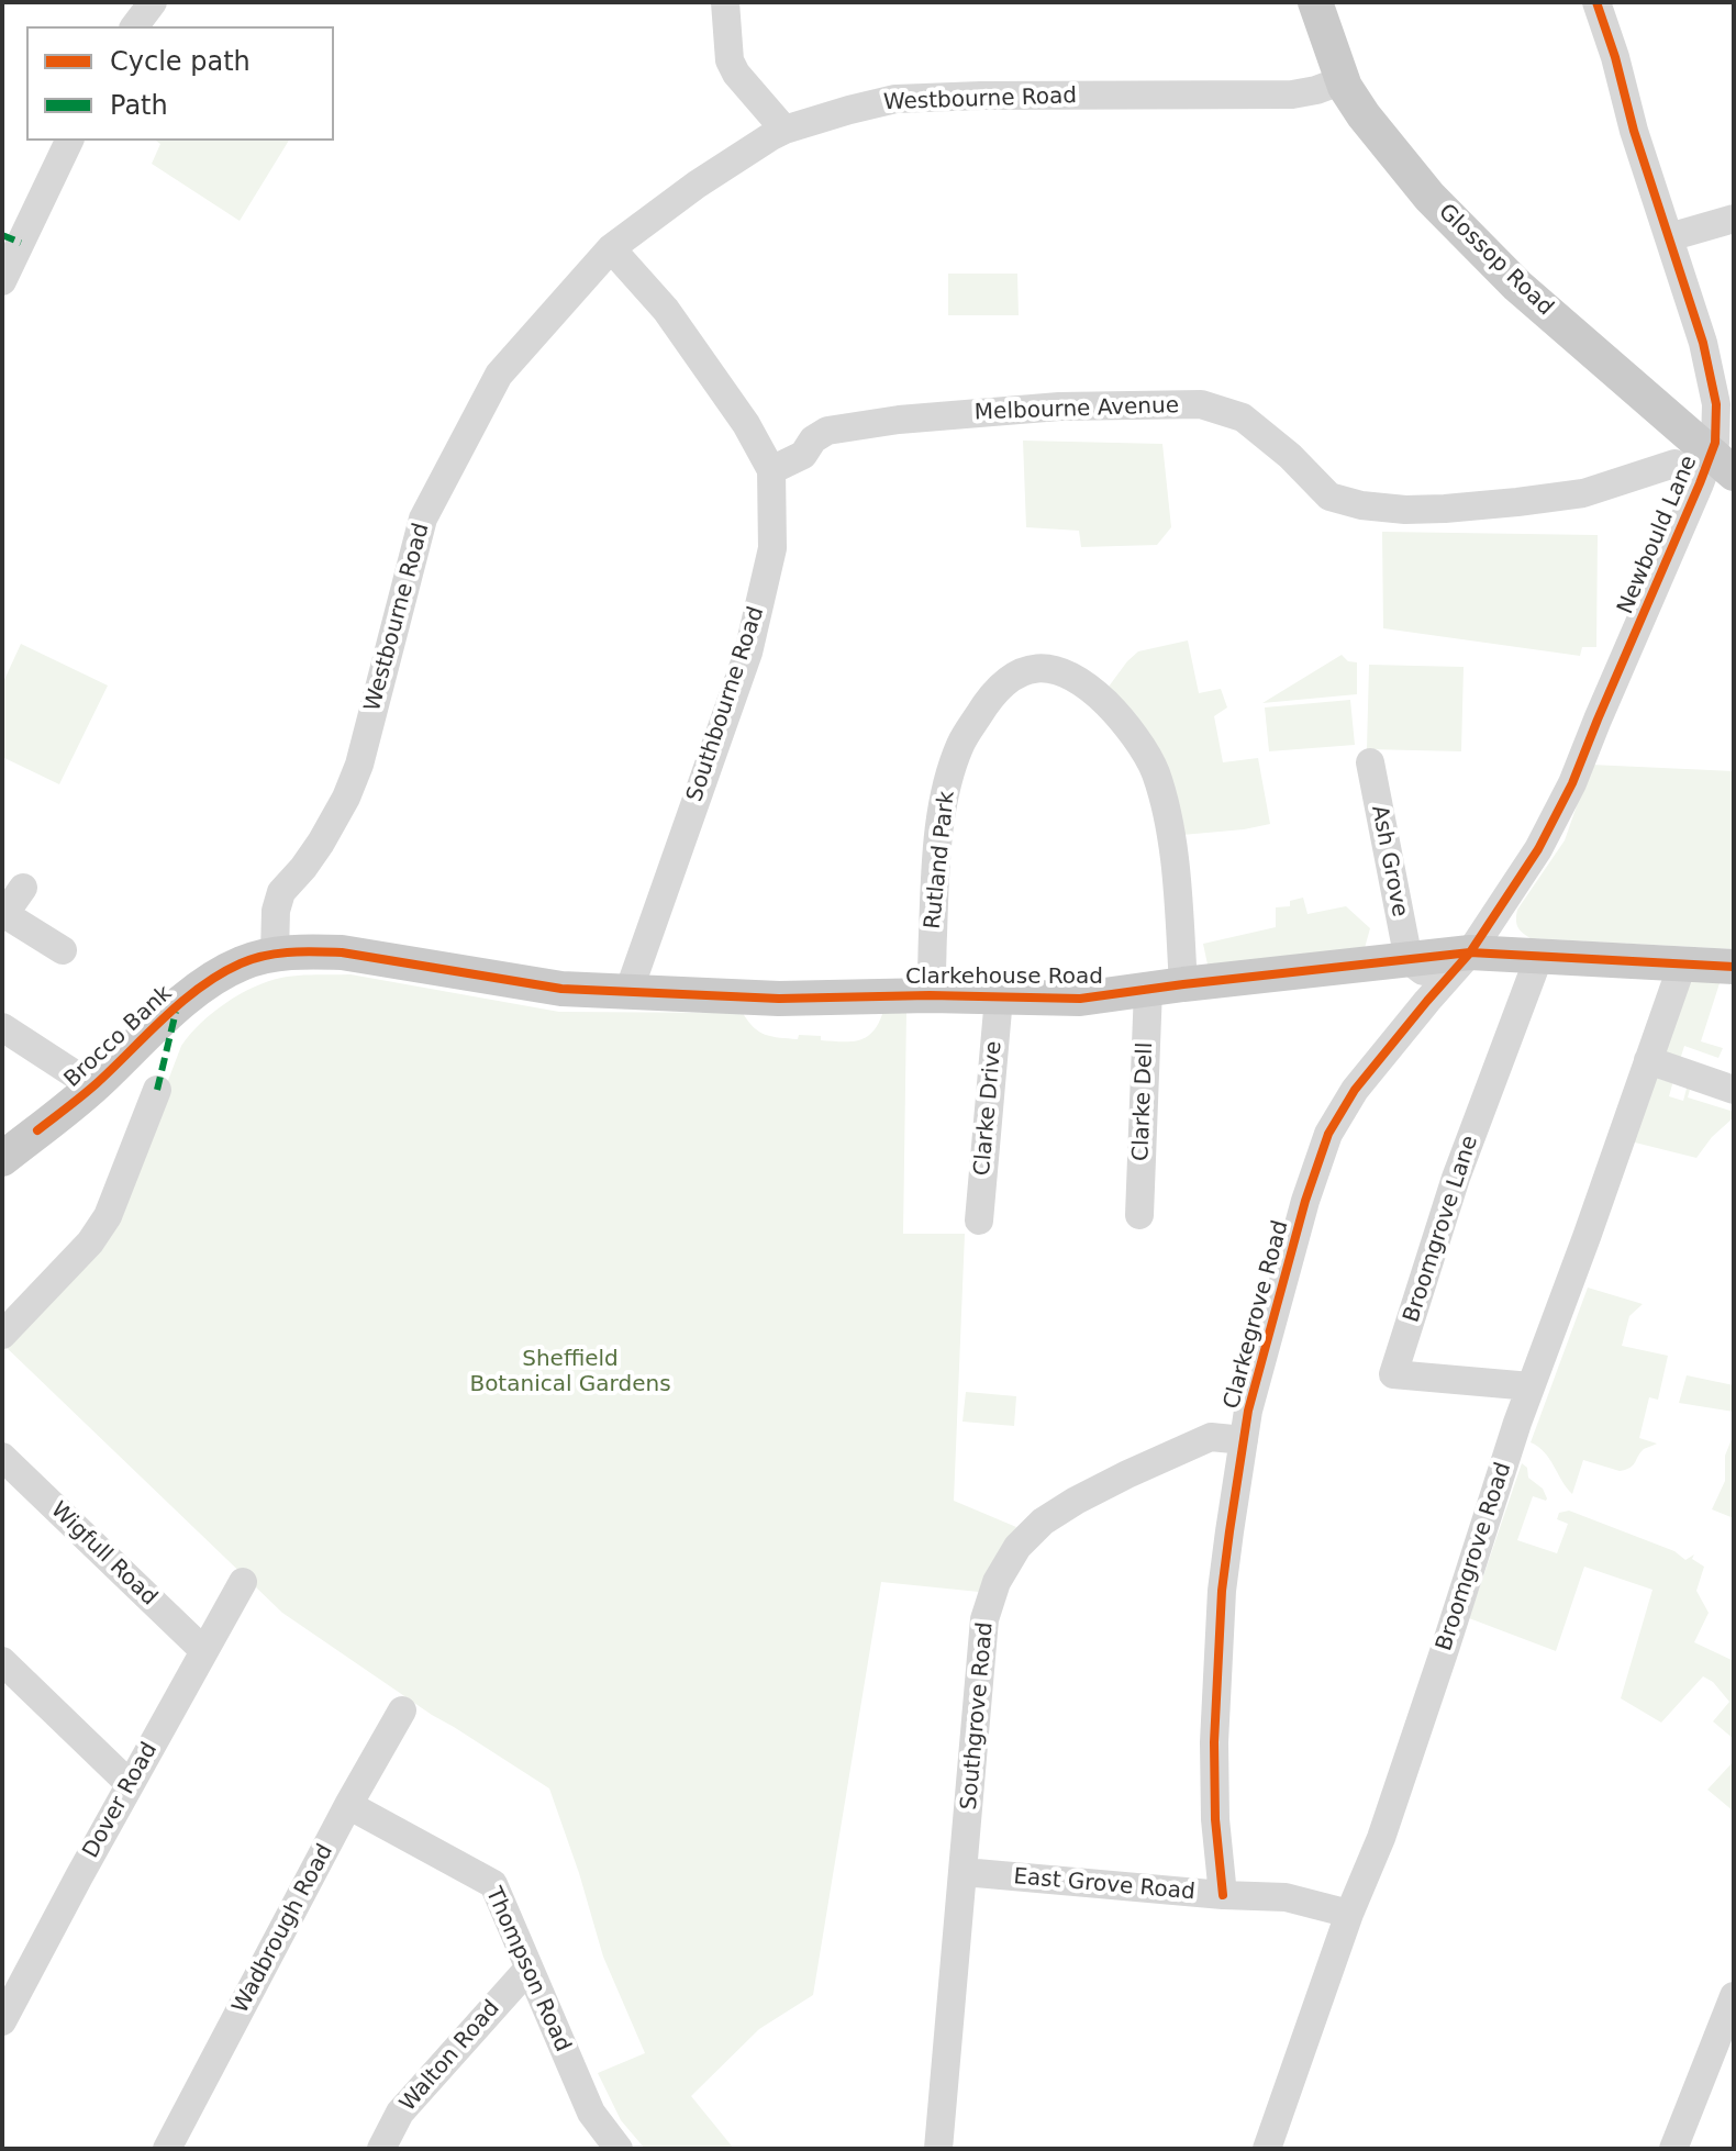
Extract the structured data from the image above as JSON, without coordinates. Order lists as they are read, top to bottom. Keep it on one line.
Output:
{"streets":{"main road":["Glossop Road","Clarkehouse Road","Brocco Bank"],"street":["Westbourne Road","Melbourne Avenue","Newbould Lane","Southbourne Road","Rutland Park","Ash Grove","Clarke Dell","Clarke Drive","Broomgrove Lane","Clarkegrove Road","Wigfull Road","Broomgrove Road","Southgrove Road","Dover Road","East Grove Road","Wadbrough Road","Thompson Road","Walton Road"]},"crossings":[["Westbourne Road","Glossop Road"],["Westbourne Road","Southbourne Road"],["Westbourne Road","Clarkehouse Road"],["Westbourne Road","Brocco Bank"],["Glossop Road","Newbould Lane"],["Melbourne Avenue","Southbourne Road"],["Newbould Lane","Clarkehouse Road"],["Newbould Lane","Clarkegrove Road"],["Southbourne Road","Clarkehouse Road"],["Rutland Park","Clarkehouse Road"],["Ash Grove","Clarkehouse Road"],["Clarkehouse Road","Brocco Bank"],["Clarkehouse Road","Clarke Dell"],["Clarkehouse Road","Clarke Drive"],["Clarkehouse Road","Broomgrove Lane"],["Clarkehouse Road","Clarkegrove Road"],["Clarkehouse Road","Broomgrove Road"],["Broomgrove Lane","Broomgrove Road"],["Clarkegrove Road","Southgrove Road"],["Clarkegrove Road","East Grove Road"],["Wigfull Road","Dover Road"],["Broomgrove Road","East Grove Road"],["Southgrove Road","East Grove Road"],["Wadbrough Road","Thompson Road"],["Thompson Road","Walton Road"]],"parks":["Sheffield Botanical Gardens"],"legend":["Cycle path","Path"]}
